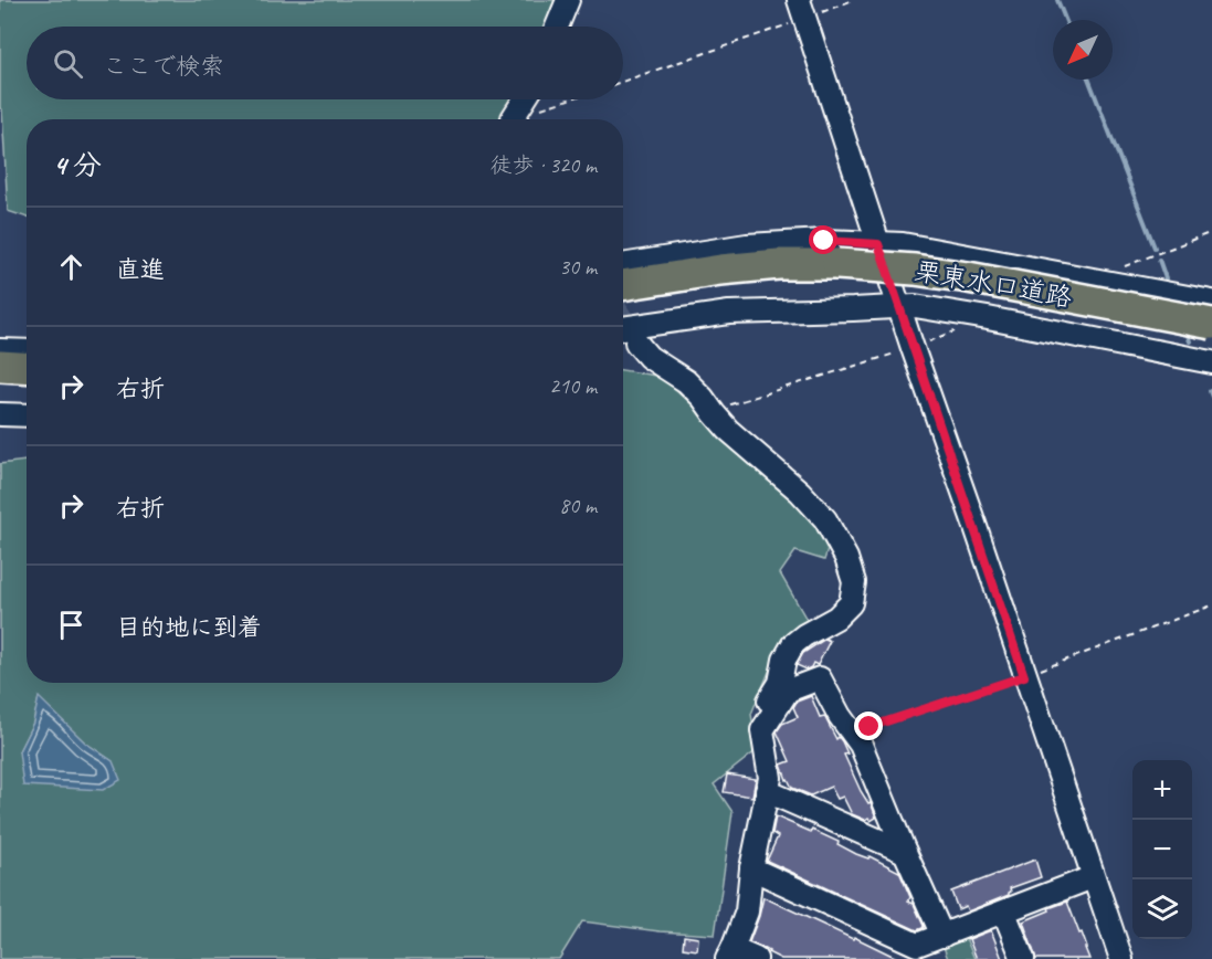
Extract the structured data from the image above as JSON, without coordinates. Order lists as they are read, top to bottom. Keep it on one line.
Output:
{"streets":{"highway":["栗東水口道路"]},"north":"bottom left","page":{"search":"ここで検索","heading":["4 分","徒歩 · 320 m"],"list":[["直進","30 m"],["右折","210 m"],["右折","80 m"],"目的地に到着"],"map_buttons":["+","−"]}}
